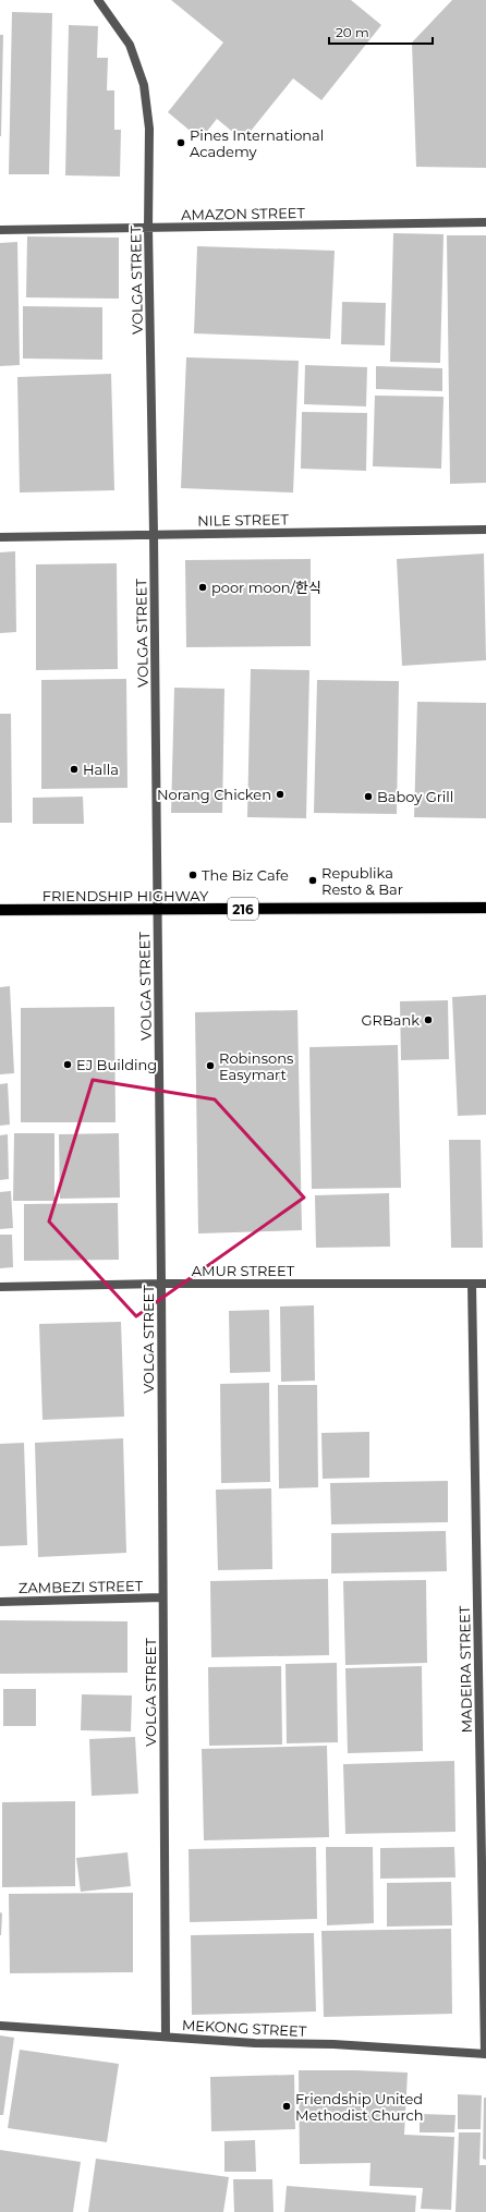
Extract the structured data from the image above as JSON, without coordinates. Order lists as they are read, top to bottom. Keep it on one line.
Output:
{"streets":{"main road":["FRIENDSHIP HIGHWAY","216"],"street":["AMAZON STREET","VOLGA STREET","NILE STREET","AMUR STREET","ZAMBEZI STREET","MADEIRA STREET","MEKONG STREET"]},"crossings":[["AMAZON STREET","VOLGA STREET"],["VOLGA STREET","NILE STREET"],["VOLGA STREET","FRIENDSHIP HIGHWAY"],["VOLGA STREET","AMUR STREET"],["VOLGA STREET","ZAMBEZI STREET"],["VOLGA STREET","MEKONG STREET"],["AMUR STREET","MADEIRA STREET"],["MADEIRA STREET","MEKONG STREET"]],"places":["Pines International Academy","poor moon/한식","Halla","Norang Chicken","Baboy Grill","The Biz Cafe","Republika Resto & Bar","GRBank","EJ Building","Robinsons Easymart","Friendship United Methodist Church"],"scale_bar":"20 m"}
